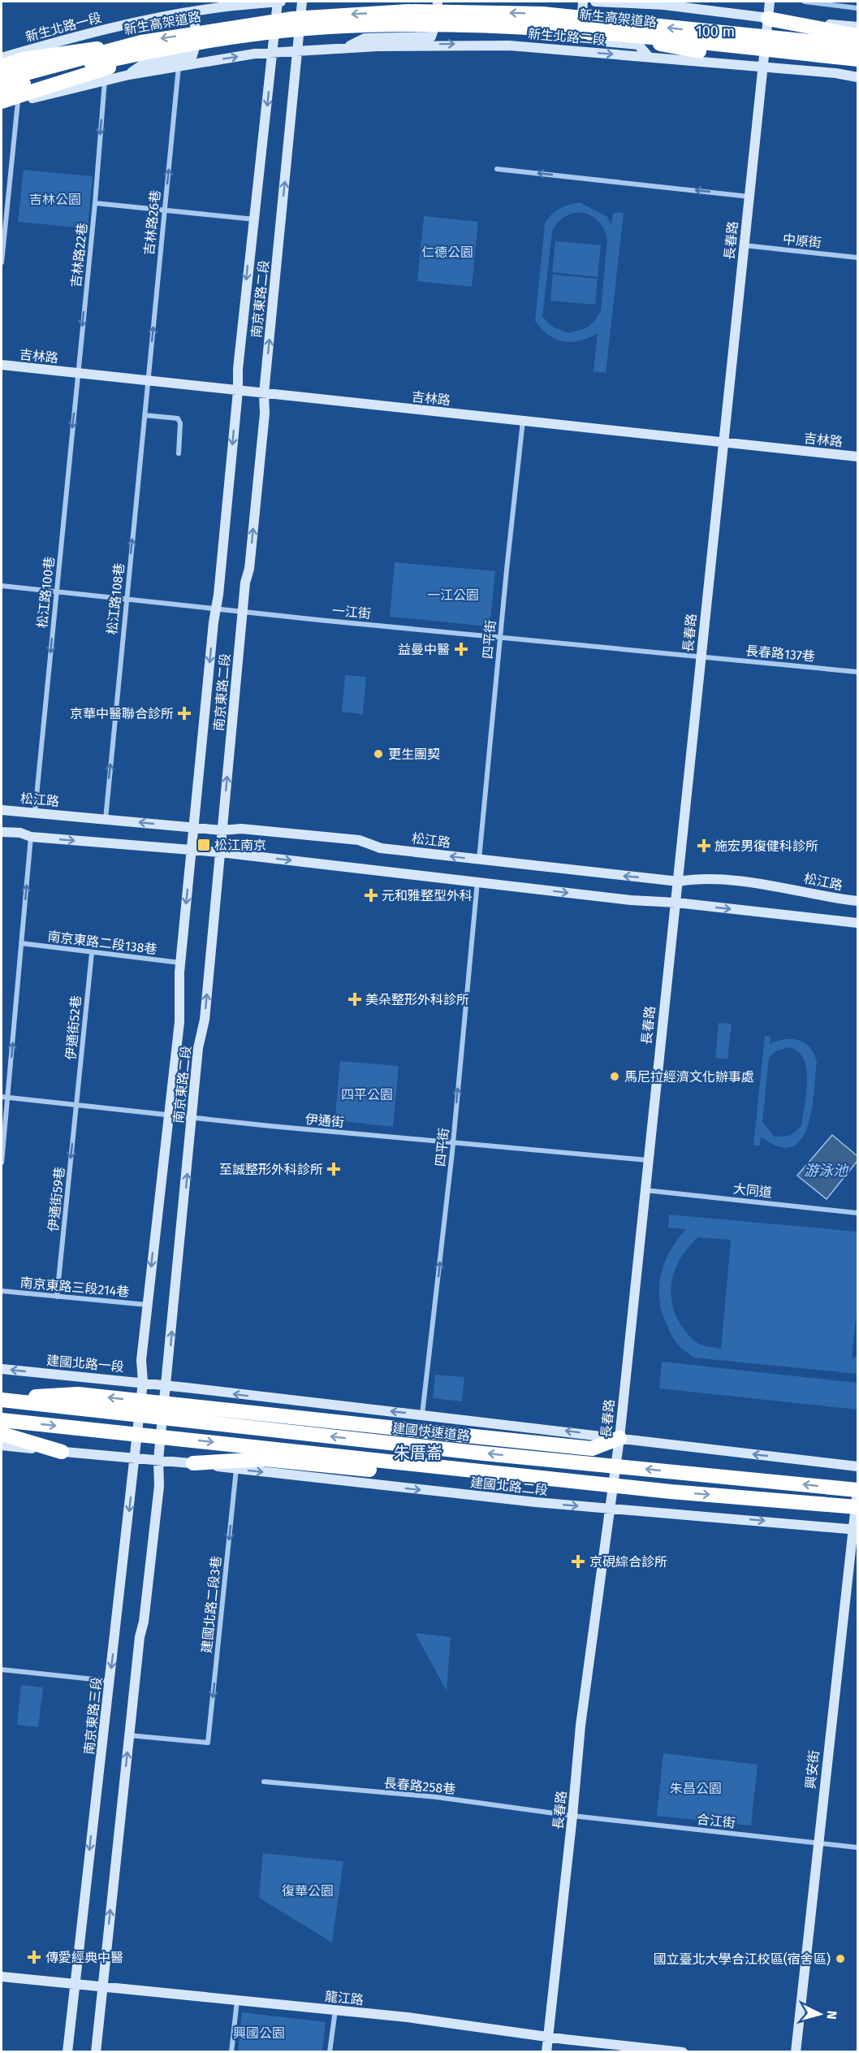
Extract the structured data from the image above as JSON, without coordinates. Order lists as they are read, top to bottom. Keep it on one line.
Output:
{"streets":{"highway":["新生高架道路","建國快速道路"],"street":["新生北路一段","新生北路二段","吉林路26巷","長春路","中原街","吉林路22巷","南京東路二段","吉林路","松江路100巷","松江路108巷","一江街","四平街","長春路137巷","松江路","南京東路二段138巷","伊通街52巷","伊通街","大同道","伊通街59巷","南京東路三段214巷","建國北路一段","建國北路二段","建國北路二段3巷","南京東路三段","興安街","長春路258巷","合江街","龍江路"]},"crossings":[["新生北路一段","南京東路二段"],["新生北路二段","長春路"],["新生北路二段","南京東路二段"],["吉林路26巷","吉林路"],["吉林路26巷","松江路108巷"],["長春路","中原街"],["長春路","吉林路"],["長春路","一江街"],["長春路","長春路137巷"],["長春路","松江路"],["長春路","伊通街"],["長春路","大同道"],["長春路","建國北路二段"],["長春路","長春路258巷"],["長春路","合江街"],["長春路","龍江路"],["吉林路22巷","吉林路"],["吉林路22巷","松江路100巷"],["南京東路二段","吉林路"],["南京東路二段","一江街"],["南京東路二段","松江路"],["南京東路二段","南京東路二段138巷"],["南京東路二段","伊通街"],["南京東路二段","南京東路三段214巷"],["南京東路二段","建國北路一段"],["南京東路二段","南京東路三段"],["吉林路","松江路100巷"],["吉林路","松江路108巷"],["吉林路","四平街"],["松江路100巷","一江街"],["松江路100巷","松江路"],["松江路108巷","一江街"],["松江路108巷","松江路"],["一江街","四平街"],["一江街","長春路137巷"],["四平街","松江路"],["四平街","伊通街"],["南京東路二段138巷","伊通街52巷"],["伊通街52巷","伊通街"],["伊通街52巷","伊通街59巷"],["伊通街","伊通街59巷"],["伊通街59巷","南京東路三段214巷"],["建國北路一段","南京東路三段"],["建國快速道路","興安街"],["建國北路二段","建國北路二段3巷"],["建國北路二段","興安街"],["南京東路三段","龍江路"],["興安街","合江街"],["長春路258巷","合江街"]],"one_way":["新生北路二段","吉林路26巷","吉林路22巷","松江路100巷","松江路108巷","四平街","伊通街59巷","建國北路二段3巷"],"districts":["朱厝崙"],"water":["游泳池"],"parks":["吉林公園","仁德公園","一江公園","四平公園","朱昌公園","復華公園","興國公園"],"places":{"health":["益曼中醫","京華中醫聯合診所","施宏男復健科診所","元和雅整型外科","美朵整形外科診所","至誠整形外科診所","京硯綜合診所","傳愛經典中醫"],"other":["更生團契","馬尼拉經濟文化辦事處","國立臺北大學合江校區(宿舍區)"],"transit":["松江南京"]},"scale_bar":"100 m","north":"right"}
